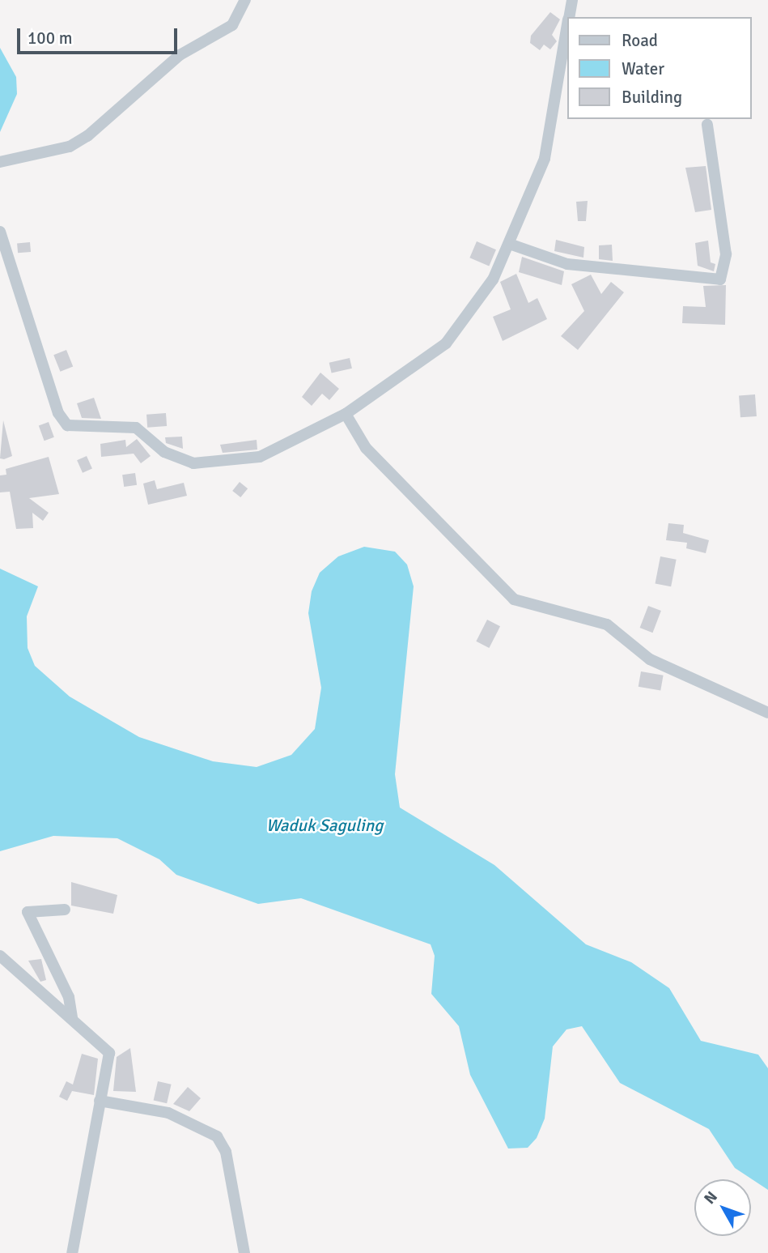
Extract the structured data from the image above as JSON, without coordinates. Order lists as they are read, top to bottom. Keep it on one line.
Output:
{"water":["Waduk Saguling"],"legend":["Road","Water","Building"],"scale_bar":"100 m","north":"top left"}
